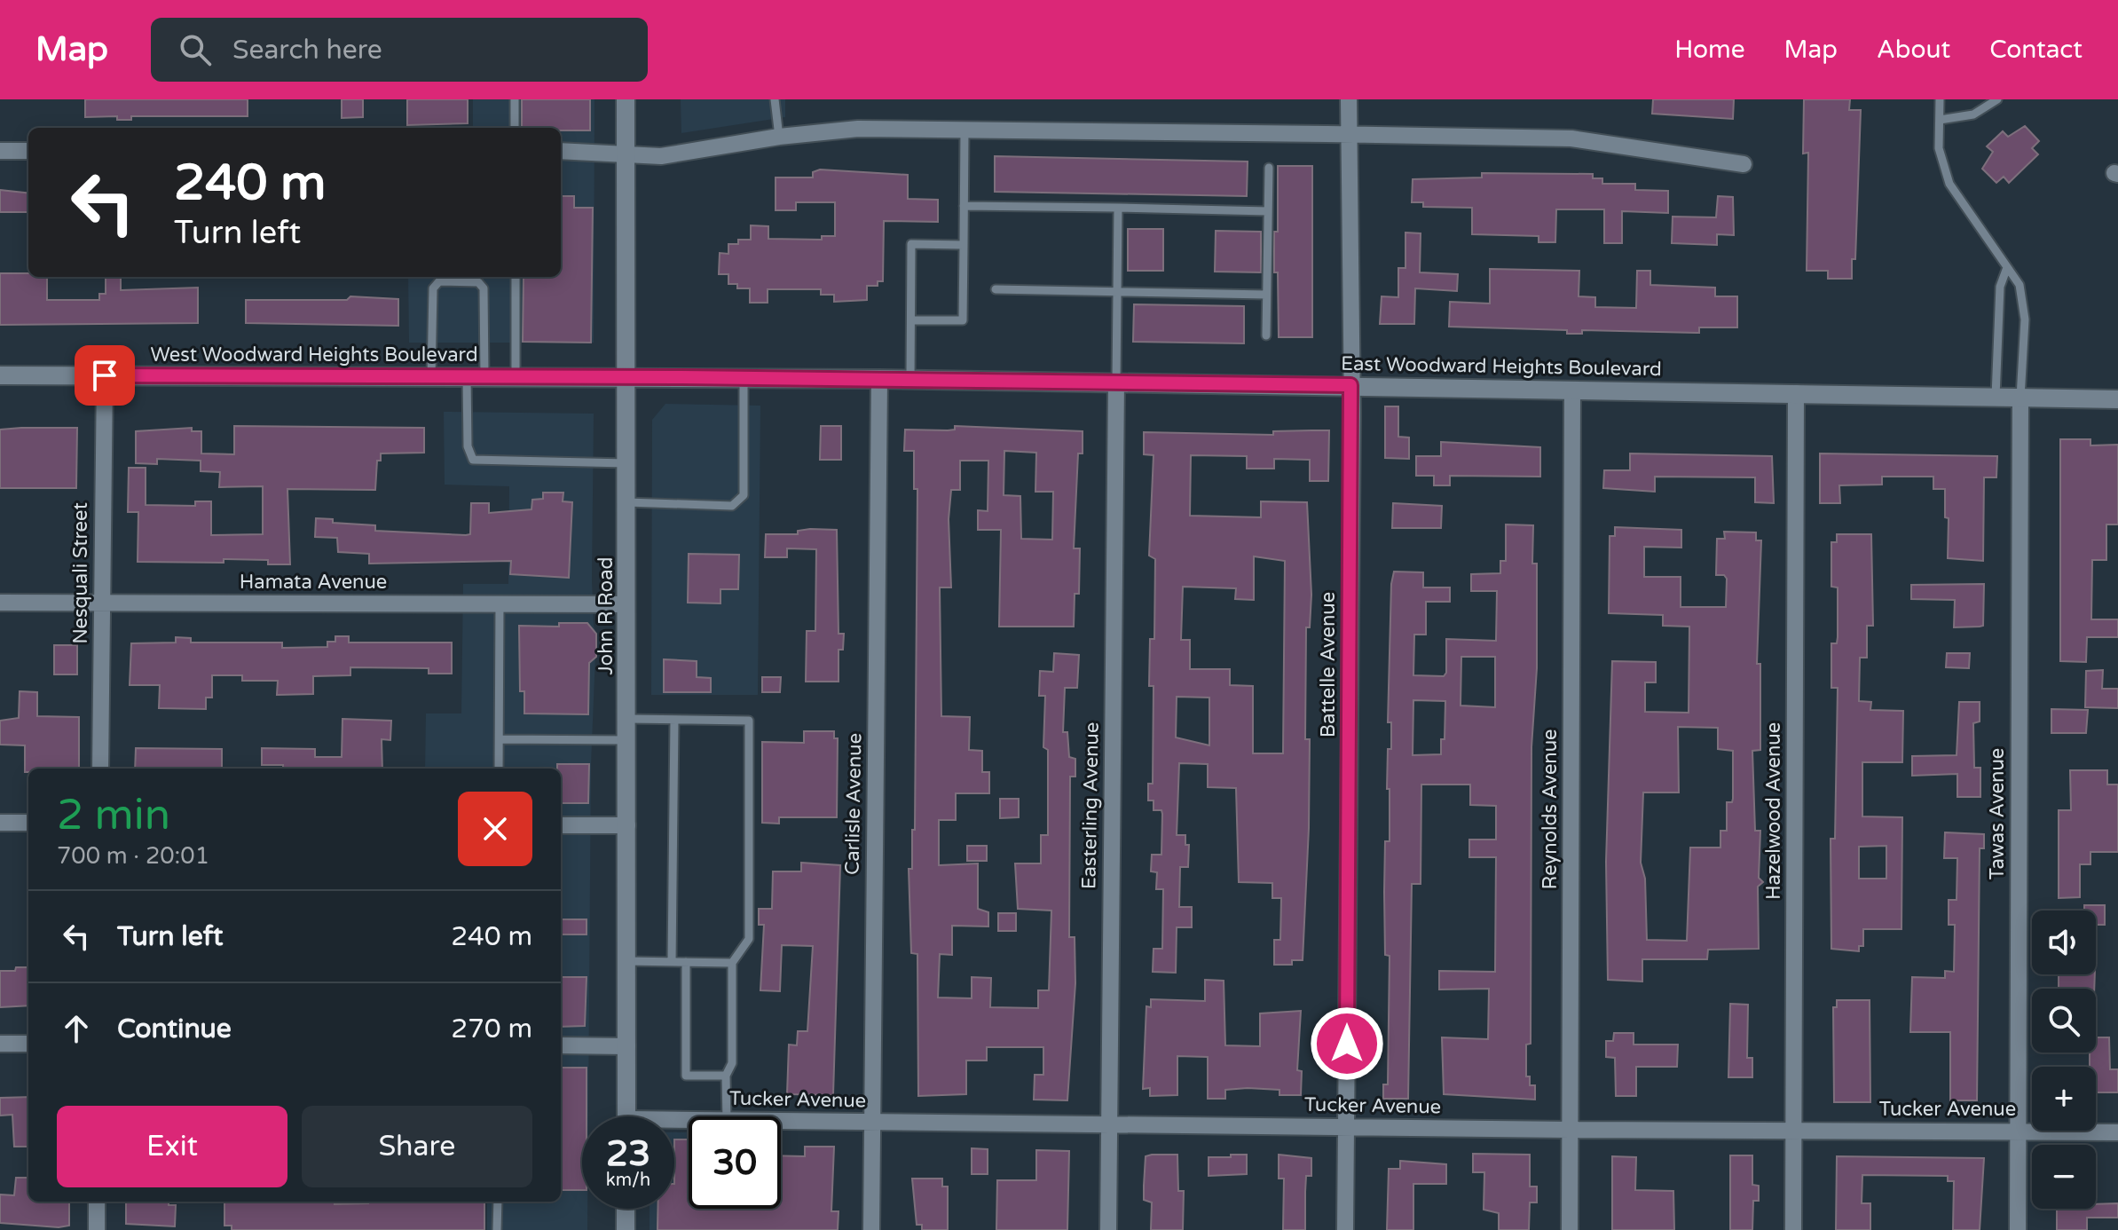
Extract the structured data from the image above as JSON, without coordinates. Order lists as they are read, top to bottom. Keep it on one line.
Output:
{"streets":{"street":["West Woodward Heights Boulevard","East Woodward Heights Boulevard","Nesquali Street","Hamata Avenue","John R Road","Battelle Avenue","Carlisle Avenue","Easterling Avenue","Reynolds Avenue","Hazelwood Avenue","Tawas Avenue","Tucker Avenue"]},"crossings":[["West Woodward Heights Boulevard","East Woodward Heights Boulevard"],["West Woodward Heights Boulevard","Nesquali Street"],["West Woodward Heights Boulevard","John R Road"],["East Woodward Heights Boulevard","John R Road"],["East Woodward Heights Boulevard","Battelle Avenue"],["East Woodward Heights Boulevard","Carlisle Avenue"],["East Woodward Heights Boulevard","Easterling Avenue"],["East Woodward Heights Boulevard","Reynolds Avenue"],["East Woodward Heights Boulevard","Hazelwood Avenue"],["East Woodward Heights Boulevard","Tawas Avenue"],["Nesquali Street","Hamata Avenue"],["Hamata Avenue","John R Road"],["Battelle Avenue","Tucker Avenue"],["Carlisle Avenue","Tucker Avenue"],["Easterling Avenue","Tucker Avenue"],["Reynolds Avenue","Tucker Avenue"],["Hazelwood Avenue","Tucker Avenue"],["Tawas Avenue","Tucker Avenue"]],"page":{"header":"Map","search":"Search here","nav":["Home","Map","About","Contact"],"turn":["240 m","Turn left"],"heading":["2 min","700 m · 20:01"],"list":[{"name":"Turn left","value":"240 m"},{"name":"Continue","value":"270 m"}],"map_buttons":["+","−"],"buttons":["Exit","Share"],"speed":"23 km/h","limit":"30"}}
